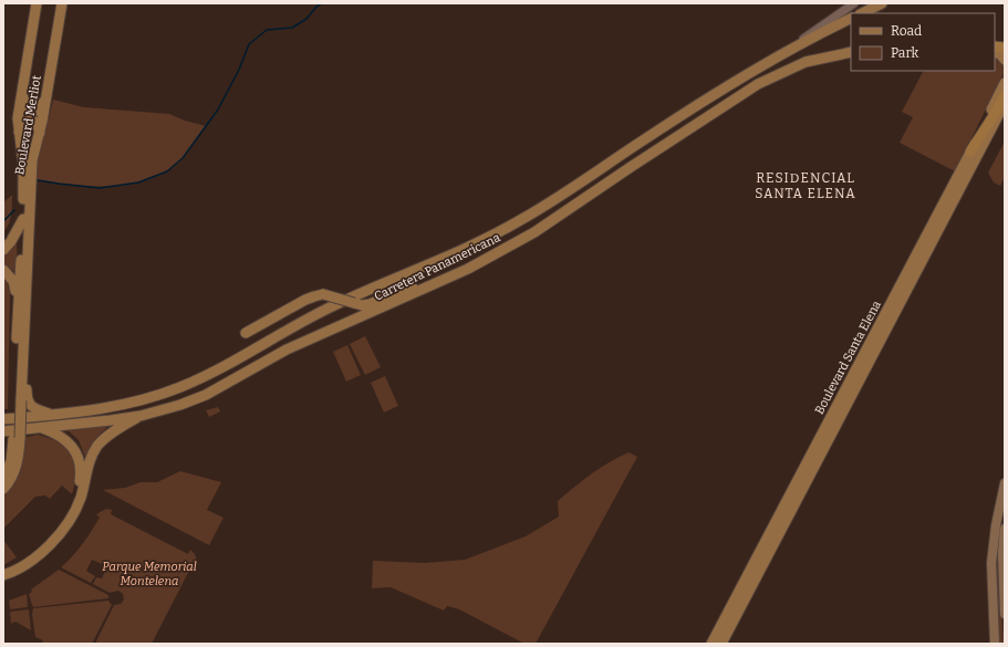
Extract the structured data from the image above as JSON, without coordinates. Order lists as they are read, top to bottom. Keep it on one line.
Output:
{"streets":{"main road":["Boulevard Merliot","Carretera Panamericana","Boulevard Santa Elena"]},"districts":["RESIDENCIAL SANTA ELENA"],"parks":["Parque Memorial Montelena"],"legend":["Road","Park"]}
